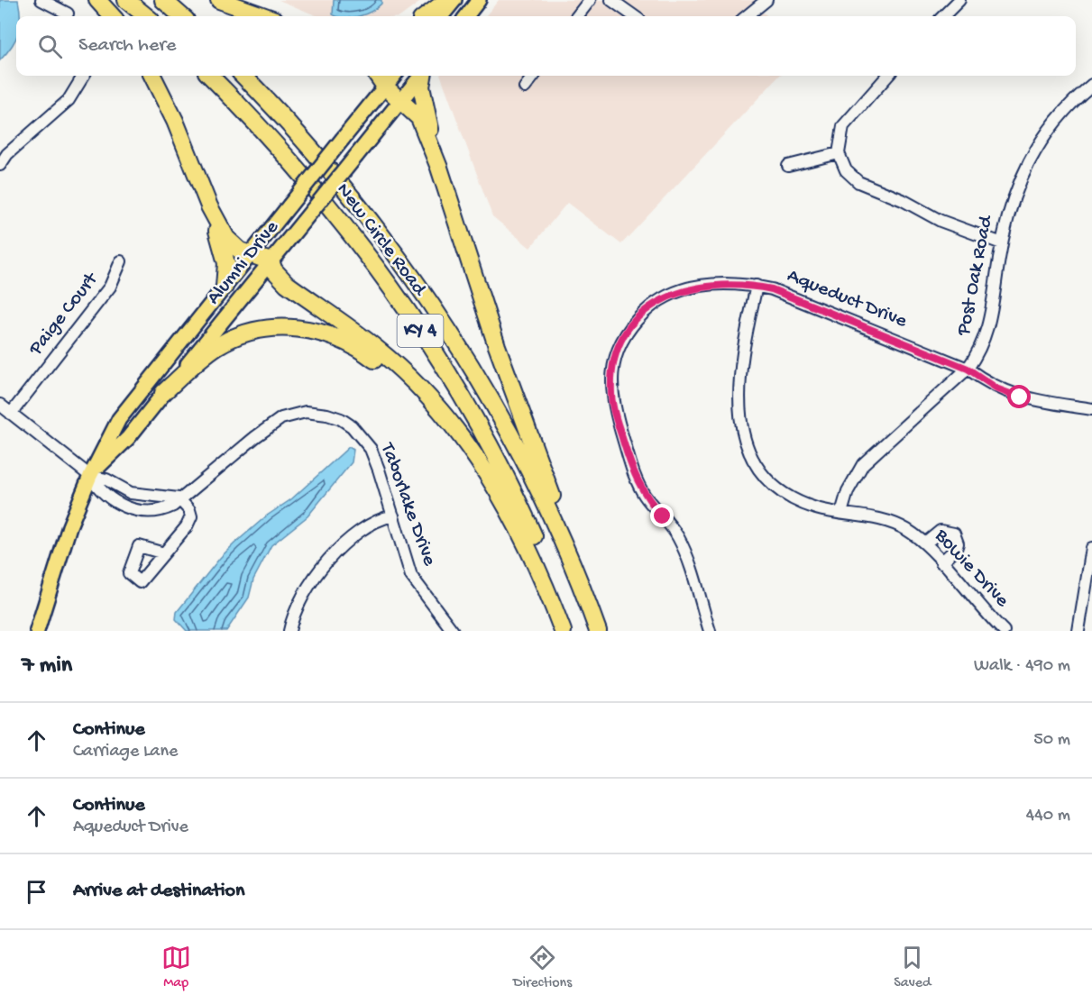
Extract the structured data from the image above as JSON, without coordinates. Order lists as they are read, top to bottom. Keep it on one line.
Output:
{"streets":{"highway":["New Circle Road","KY 4"],"main road":["Alumni Drive"],"street":["Post Oak Road","Aqueduct Drive","Paige Court","Taborlake Drive","Bowie Drive"]},"crossings":[["Post Oak Road","Aqueduct Drive"],["Post Oak Road","Bowie Drive"],["Aqueduct Drive","Bowie Drive"]],"page":{"search":"Search here","heading":["7 min","Walk · 490 m"],"list":[["Continue","Carriage Lane","50 m"],["Continue","Aqueduct Drive","440 m"],"Arrive at destination"],"nav":["Map","Directions","Saved"]}}
